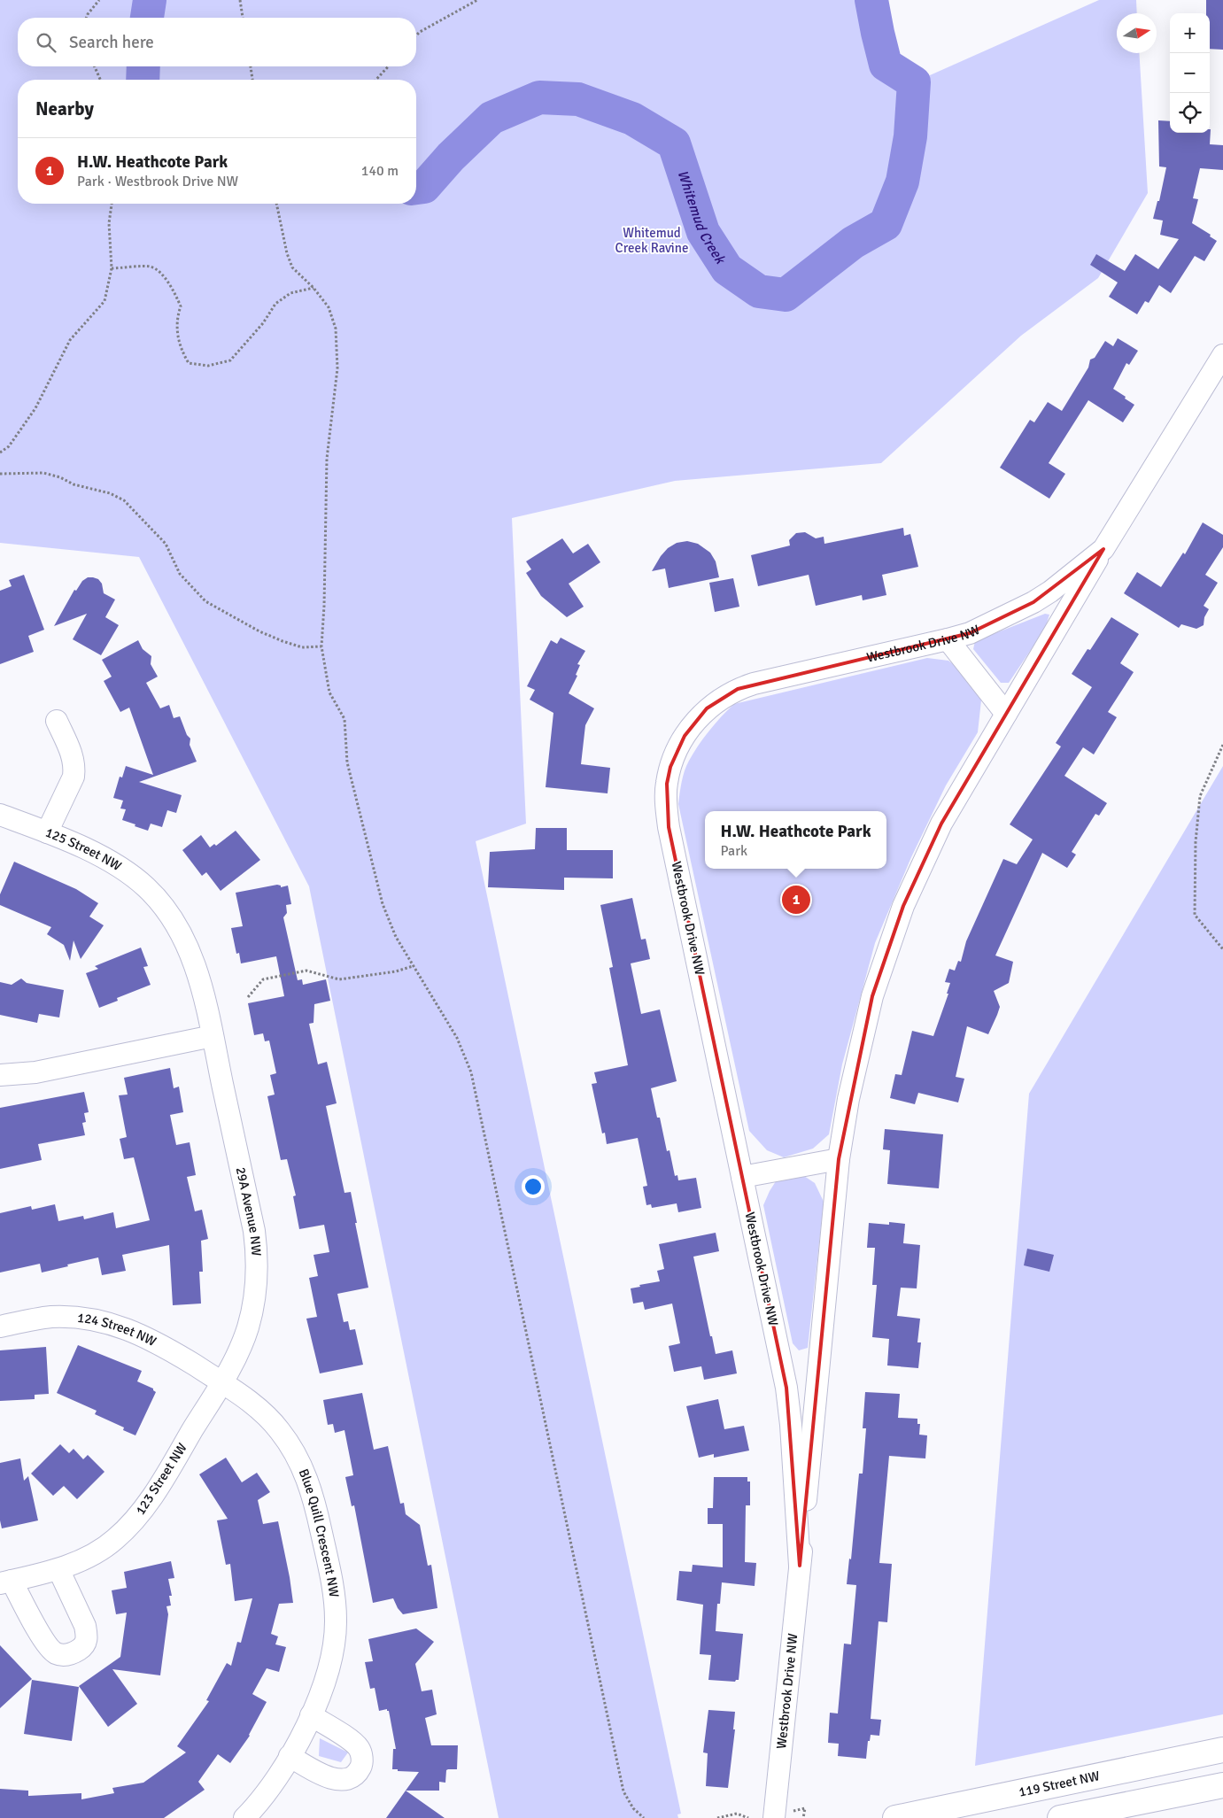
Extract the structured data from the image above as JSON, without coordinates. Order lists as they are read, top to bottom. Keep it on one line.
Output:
{"streets":{"main road":["119 Street NW"],"street":["Westbrook Drive NW","125 Street NW","29A Avenue NW","124 Street NW","123 Street NW","Blue Quill Crescent NW"]},"crossings":[["125 Street NW","29A Avenue NW"],["29A Avenue NW","124 Street NW"],["29A Avenue NW","123 Street NW"],["29A Avenue NW","Blue Quill Crescent NW"],["124 Street NW","123 Street NW"],["124 Street NW","Blue Quill Crescent NW"],["123 Street NW","Blue Quill Crescent NW"]],"water":["Whitemud Creek"],"parks":["Whitemud Creek Ravine"],"north":"right","page":{"map_buttons":["+","−"],"search":"Search here","heading":"Nearby","list":[{"mark":"1","name":"H.W. Heathcote Park","note":"Park · Westbrook Drive NW","value":"140 m"}],"popup":["H.W. Heathcote Park","Park"],"pins":"1"}}
